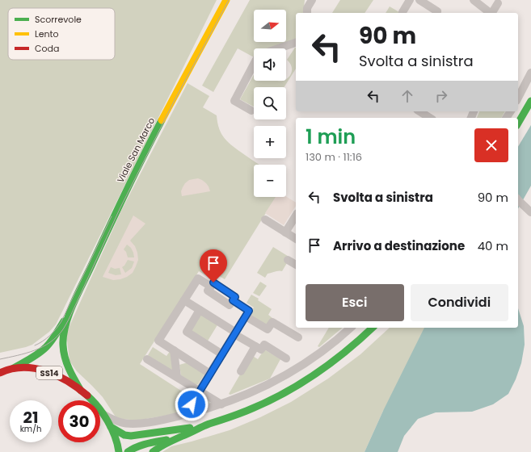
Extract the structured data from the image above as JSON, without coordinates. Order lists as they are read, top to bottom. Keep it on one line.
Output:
{"streets":{"main road":["Viale San Marco","SS14"]},"crossings":[["Viale San Marco","SS14"]],"legend":["Scorrevole","Lento","Coda"],"north":"right","page":{"map_buttons":["+","−"],"turn":["90 m","Svolta a sinistra"],"heading":["1 min","130 m · 11:16"],"list":[{"name":"Svolta a sinistra","value":"90 m"},{"name":"Arrivo a destinazione","value":"40 m"}],"buttons":["Esci","Condividi"],"speed":"21 km/h","limit":"30"}}
